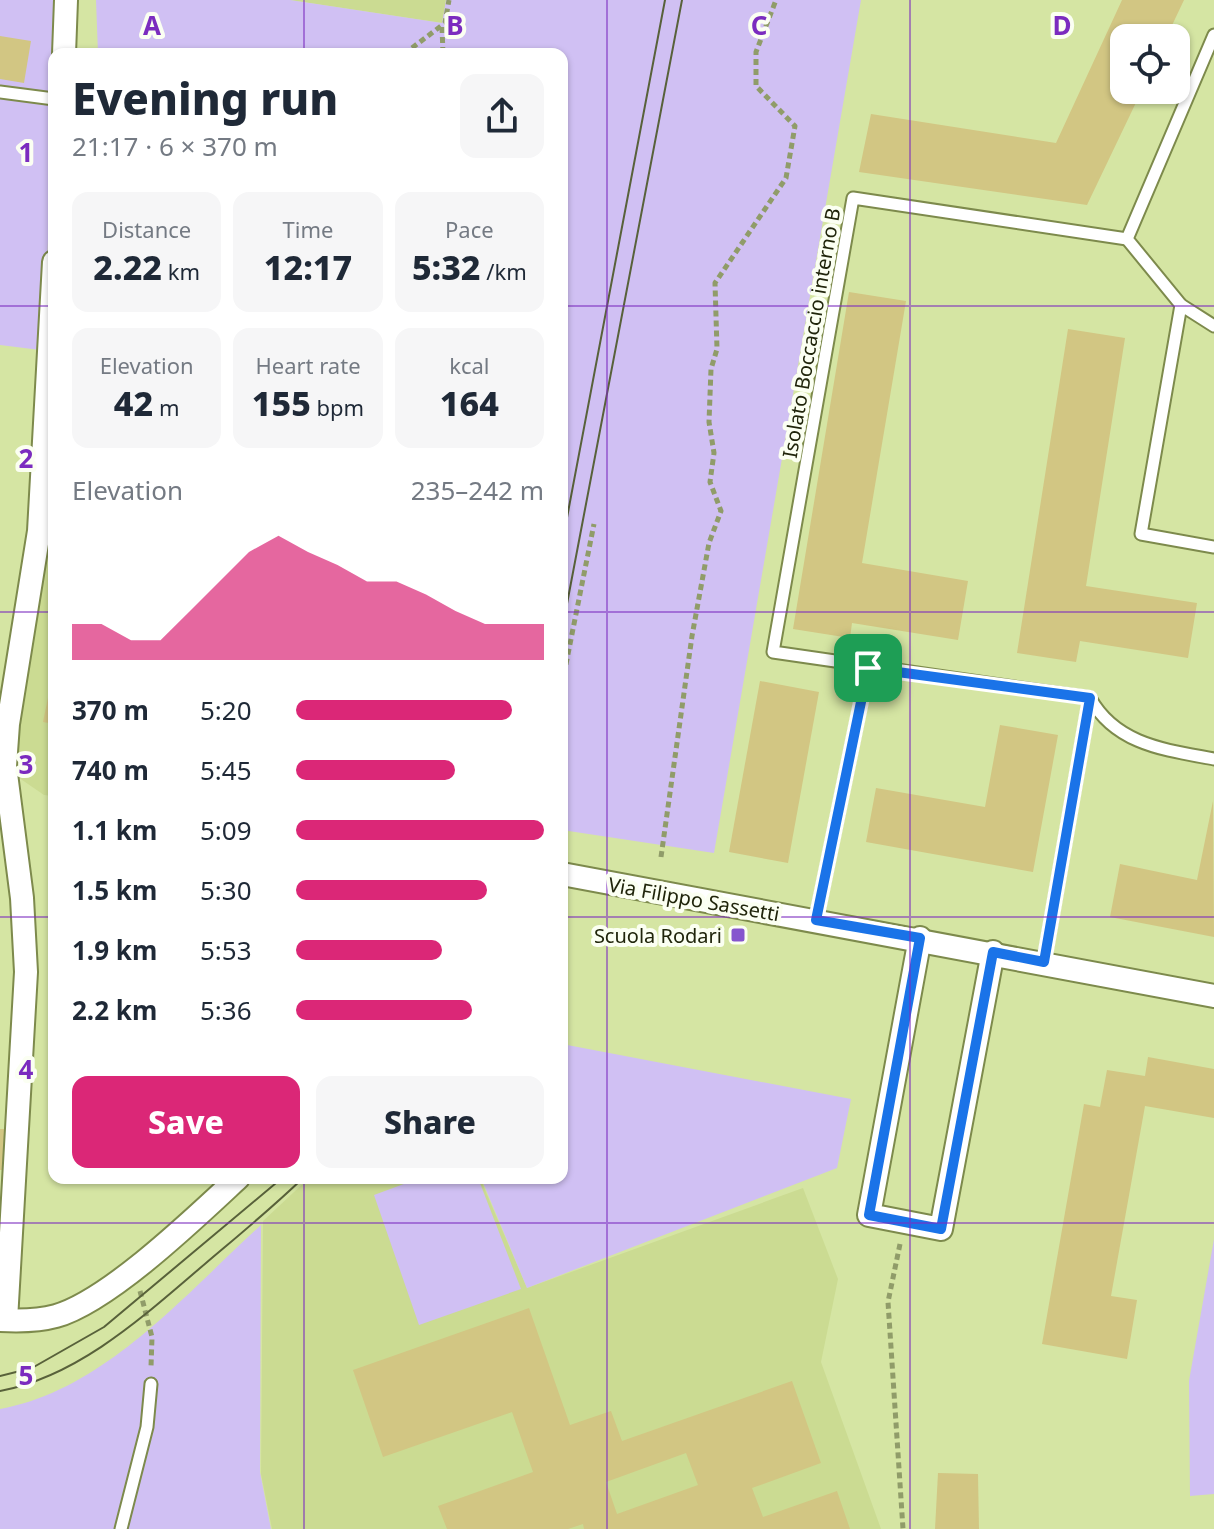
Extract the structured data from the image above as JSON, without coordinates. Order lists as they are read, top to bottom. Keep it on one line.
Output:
{"streets":{"street":["Via Filippo Sassetti"],"lane":["Isolato Boccaccio interno B"]},"places":{"transit":["Scuola Rodari"]},"page":{"heading":["Evening run","21:17 · 6 × 370 m"],"stats":[["Distance","2.22 km"],["Time","12:17"],["Pace","5:32 /km"],["Elevation","42 m"],["Heart rate","155 bpm"],["kcal","164"]],"chart":["Elevation","235–242 m"],"list":[{"name":"370 m","note":"5:20"},{"name":"740 m","note":"5:45"},{"name":"1.1 km","note":"5:09"},{"name":"1.5 km","note":"5:30"},{"name":"1.9 km","note":"5:53"},{"name":"2.2 km","note":"5:36"}],"buttons":["Save","Share"]},"grid":{"columns":["A","B","C","D"],"rows":["1","2","3","4","5"]}}
